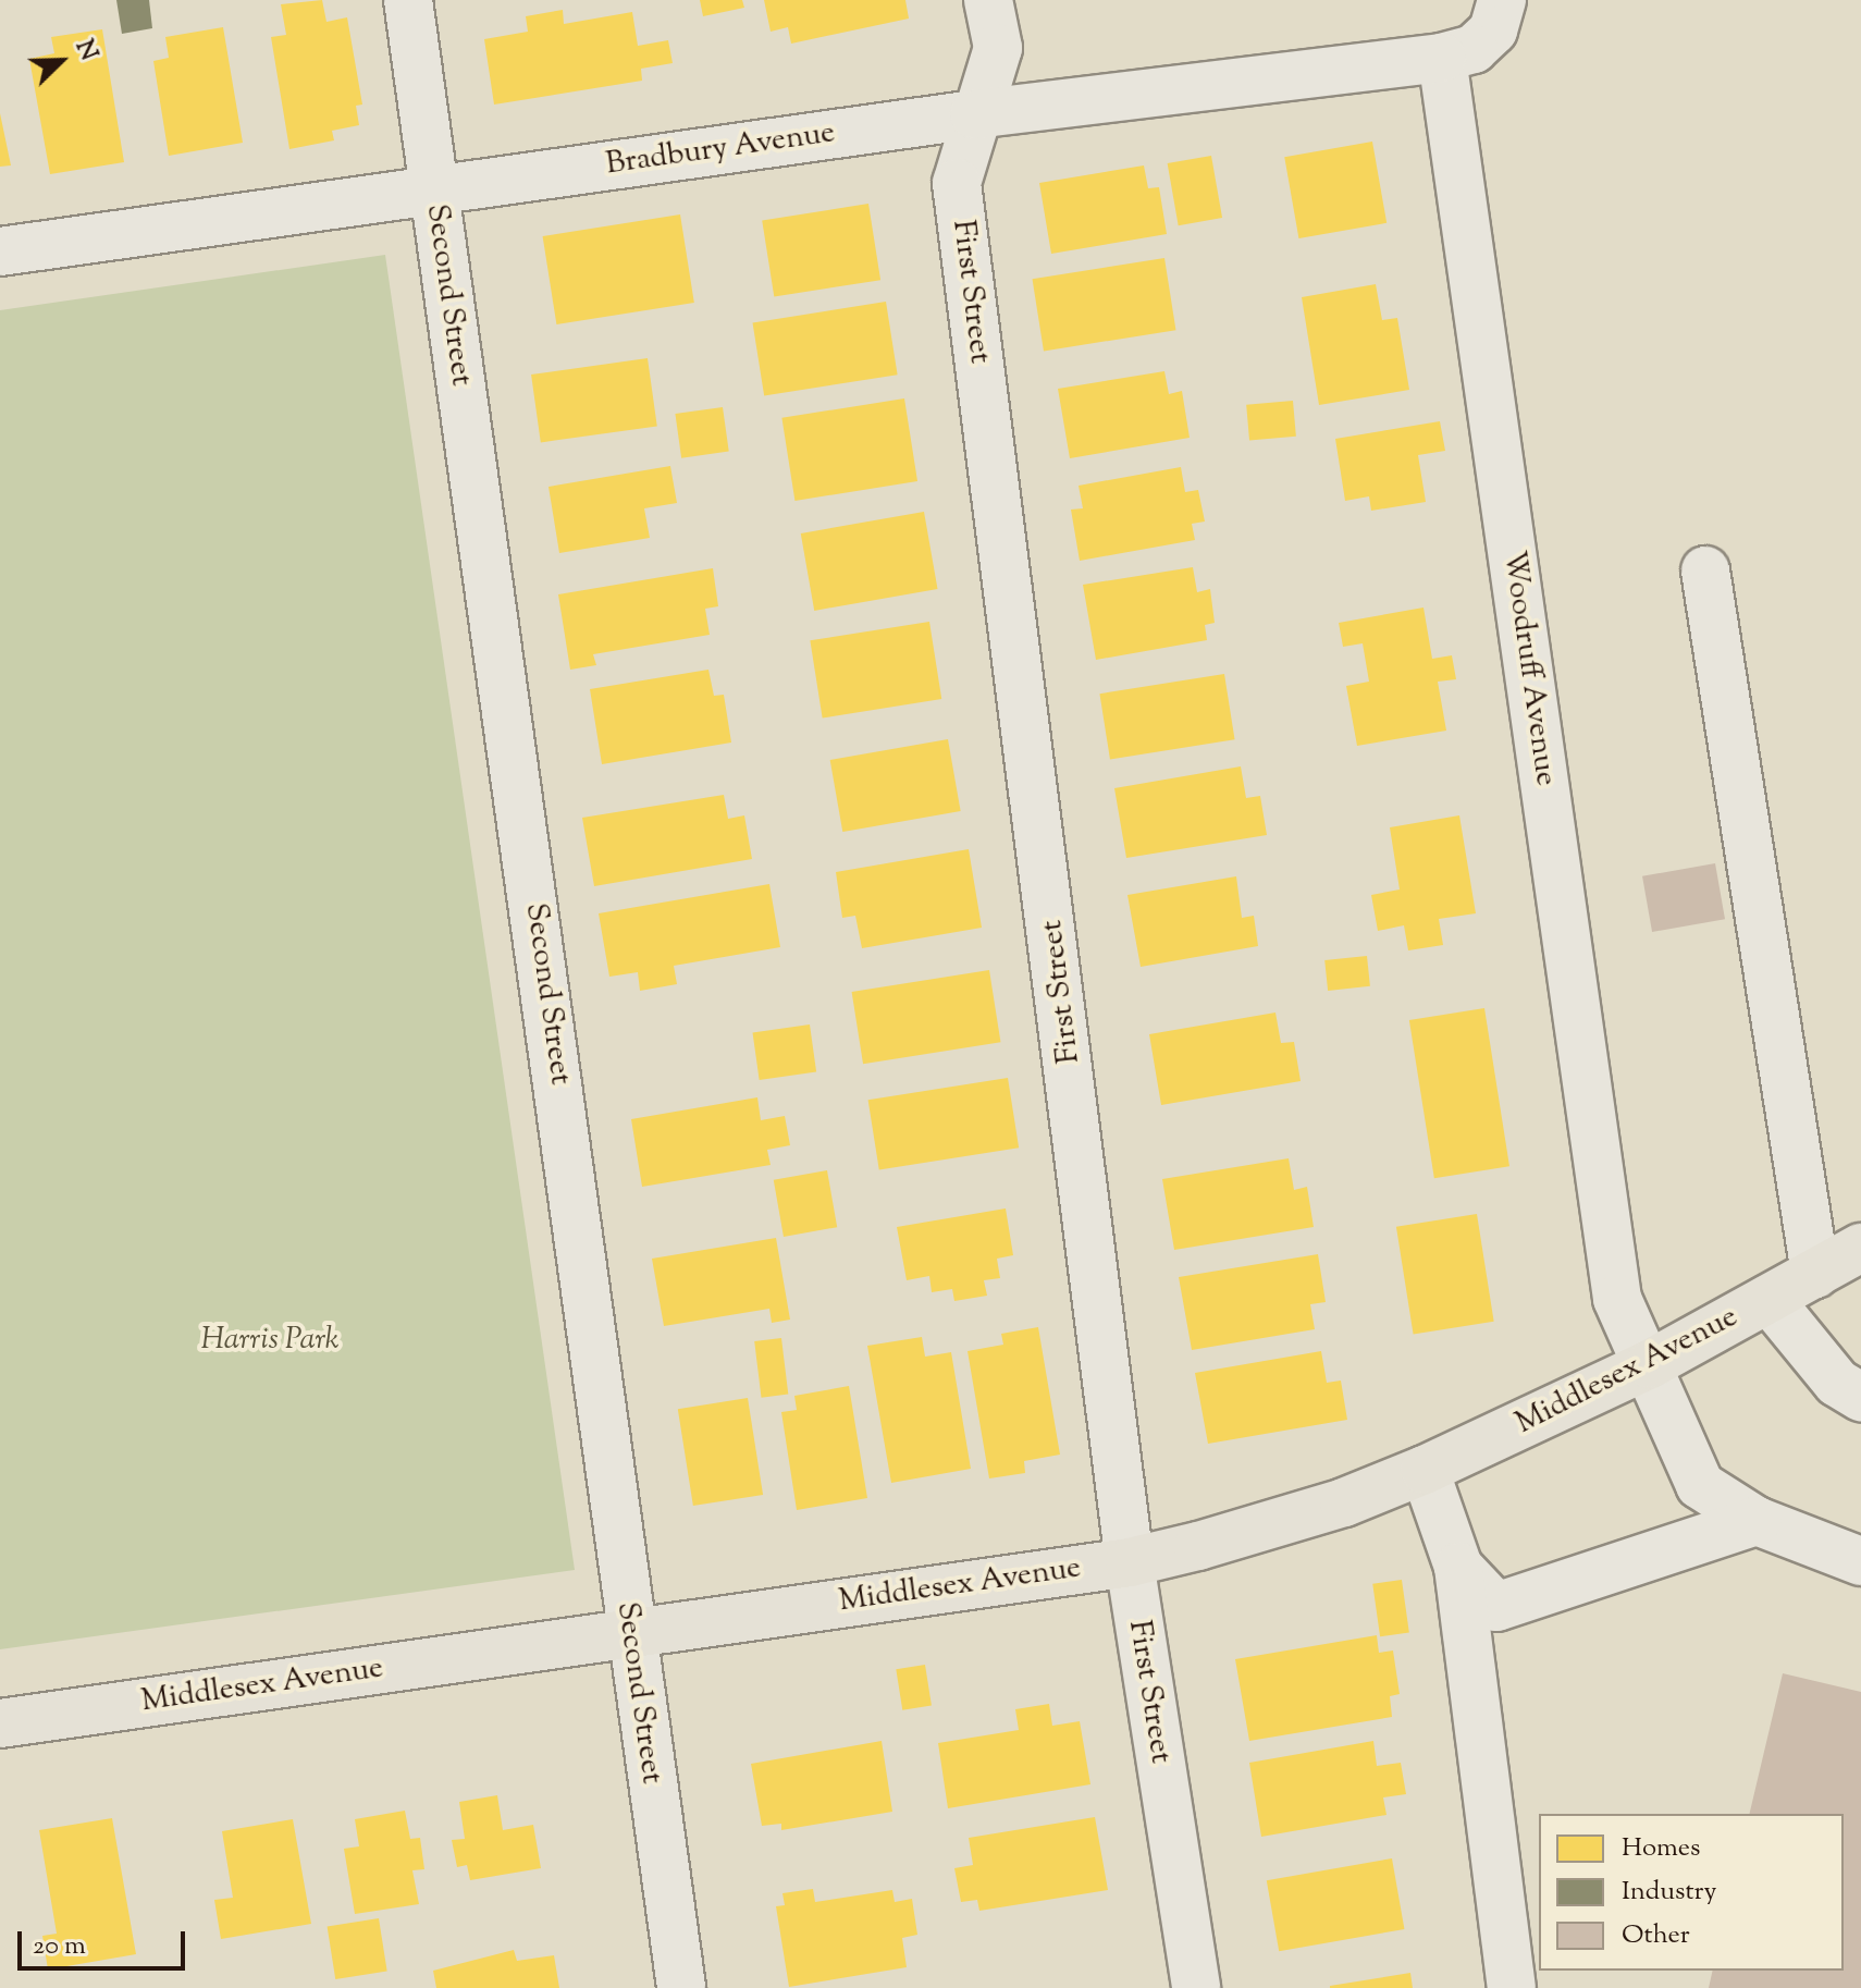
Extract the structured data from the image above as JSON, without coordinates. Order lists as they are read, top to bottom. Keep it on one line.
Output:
{"streets":{"main road":["Middlesex Avenue"],"street":["Bradbury Avenue","First Street","Second Street","Woodruff Avenue"]},"crossings":[["Bradbury Avenue","First Street"],["Bradbury Avenue","Second Street"],["Bradbury Avenue","Woodruff Avenue"],["First Street","Middlesex Avenue"],["Second Street","Middlesex Avenue"],["Woodruff Avenue","Middlesex Avenue"]],"parks":["Harris Park"],"legend":["Homes","Industry","Other"],"scale_bar":"20 m","north":"top right"}
